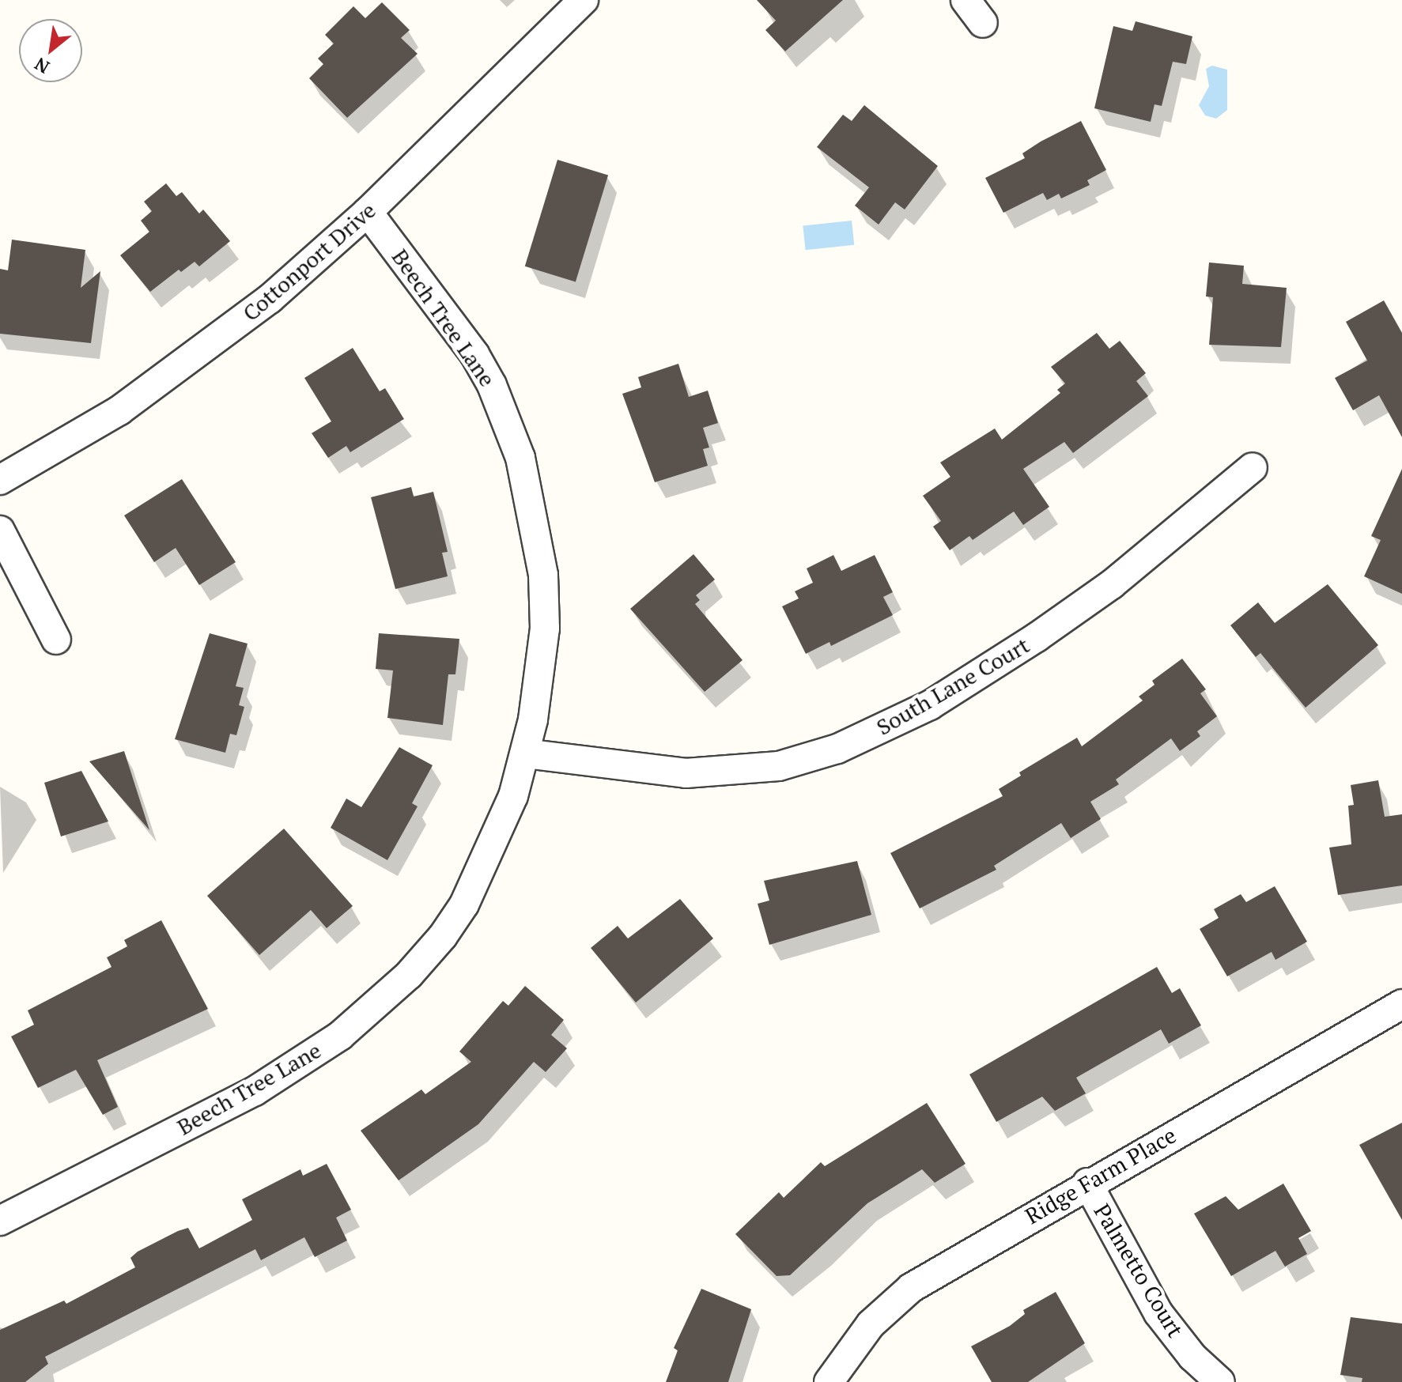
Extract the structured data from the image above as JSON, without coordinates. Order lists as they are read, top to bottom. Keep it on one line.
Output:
{"streets":{"street":["Cottonport Drive","Beech Tree Lane","South Lane Court","Ridge Farm Place","Palmetto Court"]},"crossings":[["Cottonport Drive","Beech Tree Lane"],["Beech Tree Lane","South Lane Court"],["Ridge Farm Place","Palmetto Court"]],"north":"bottom left"}
